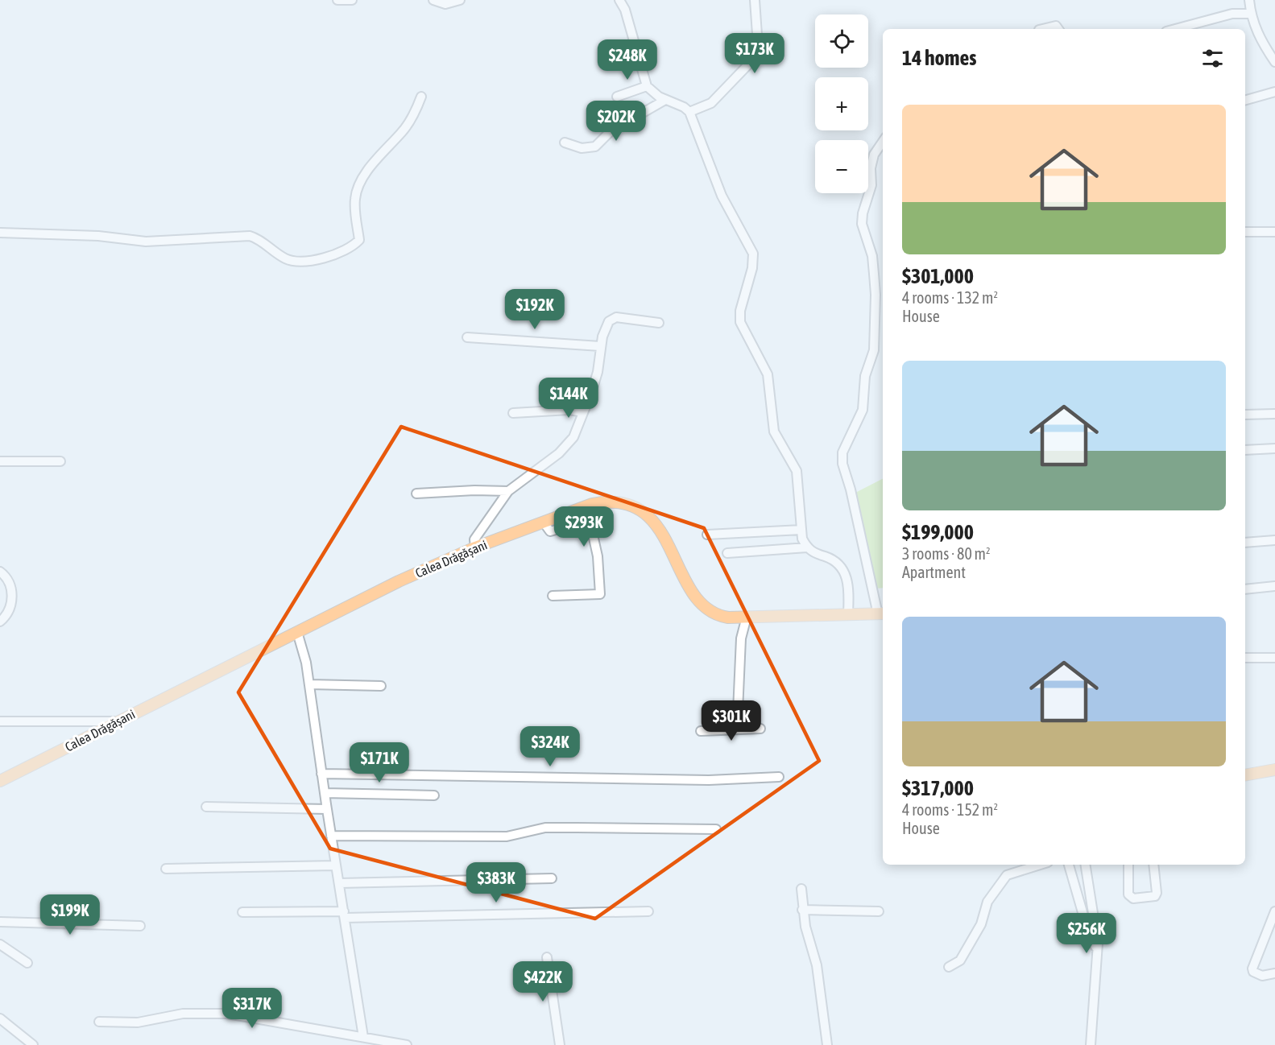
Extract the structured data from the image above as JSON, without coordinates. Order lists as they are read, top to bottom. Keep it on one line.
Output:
{"streets":{"main road":["Calea Drăgășani"]},"page":{"map_buttons":["+","−"],"heading":"14 homes","price":["$173K","$248K","$202K","$192K","$144K","$293K","$301K","$324K","$171K","$383K","$199K","$256K","$422K","$317K"],"list":[{"name":"$301,000","note":"4 rooms · 132 m² · House"},{"name":"$199,000","note":"3 rooms · 80 m² · Apartment"},{"name":"$317,000","note":"4 rooms · 152 m² · House"}]}}
